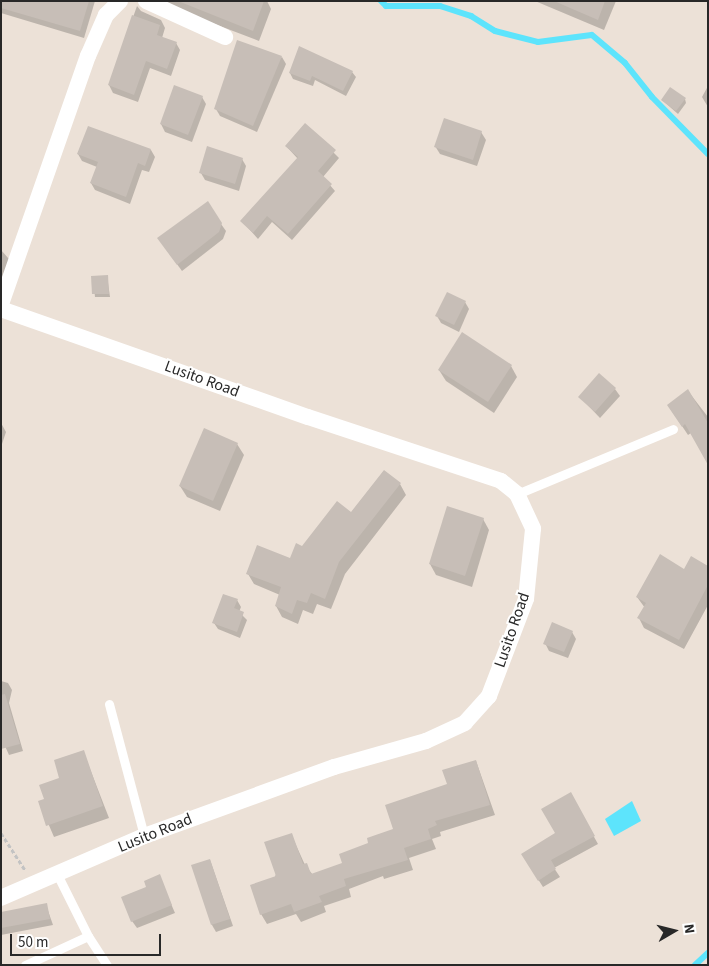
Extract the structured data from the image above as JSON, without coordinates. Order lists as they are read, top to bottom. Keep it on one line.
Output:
{"streets":{"street":["Lusito Road"]},"scale_bar":"50 m","north":"right"}
